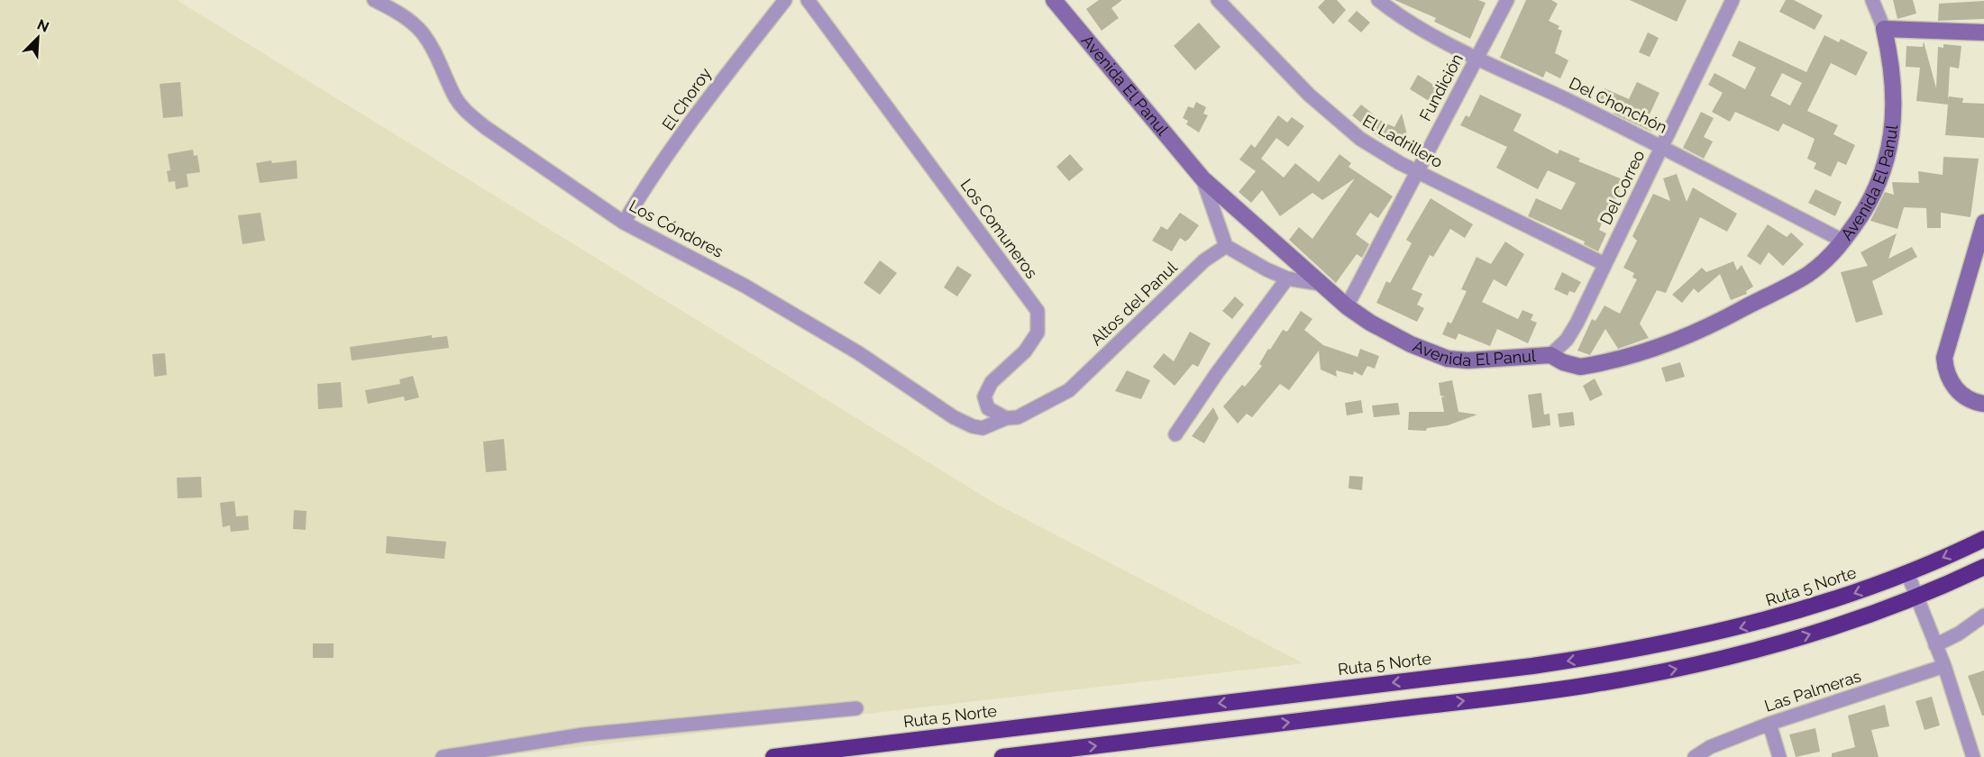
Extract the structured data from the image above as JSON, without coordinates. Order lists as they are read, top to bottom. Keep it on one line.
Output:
{"streets":{"highway":["Ruta 5 Norte"],"street":["Avenida El Panul","Fundición","El Choroy","Del Chonchón","El Ladrillero","Del Correo","Los Cóndores","Los Comuneros","Altos del Panul","Las Palmeras"]},"crossings":[["Avenida El Panul","Fundición"],["Avenida El Panul","Del Chonchón"],["Avenida El Panul","Del Correo"],["Fundición","Del Chonchón"],["Fundición","El Ladrillero"],["El Choroy","Los Cóndores"],["Del Chonchón","Del Correo"],["El Ladrillero","Del Correo"],["Los Cóndores","Los Comuneros"],["Los Cóndores","Altos del Panul"],["Los Comuneros","Altos del Panul"]],"north":"top right"}
